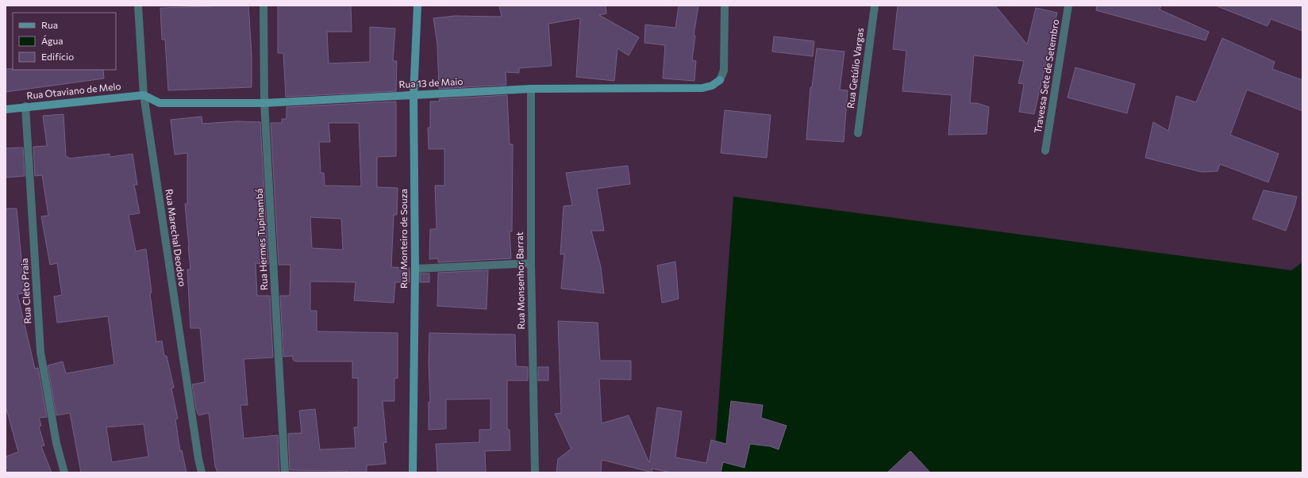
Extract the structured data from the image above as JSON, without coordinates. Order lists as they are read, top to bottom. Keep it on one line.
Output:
{"streets":{"street":["Rua Getúlio Vargas","Travessa Sete de Setembro","Rua 13 de Maio","Rua Otaviano de Melo","Rua Marechal Deodoro","Rua Monteiro de Souza","Rua Hermes Tupinambá","Rua Monsenhor Barrat","Rua Cleto Praia"]},"crossings":[["Rua 13 de Maio","Rua Otaviano de Melo"],["Rua 13 de Maio","Rua Marechal Deodoro"],["Rua 13 de Maio","Rua Monteiro de Souza"],["Rua 13 de Maio","Rua Hermes Tupinambá"],["Rua 13 de Maio","Rua Monsenhor Barrat"],["Rua Otaviano de Melo","Rua Marechal Deodoro"],["Rua Otaviano de Melo","Rua Cleto Praia"]],"legend":["Rua","Água","Edifício"]}
